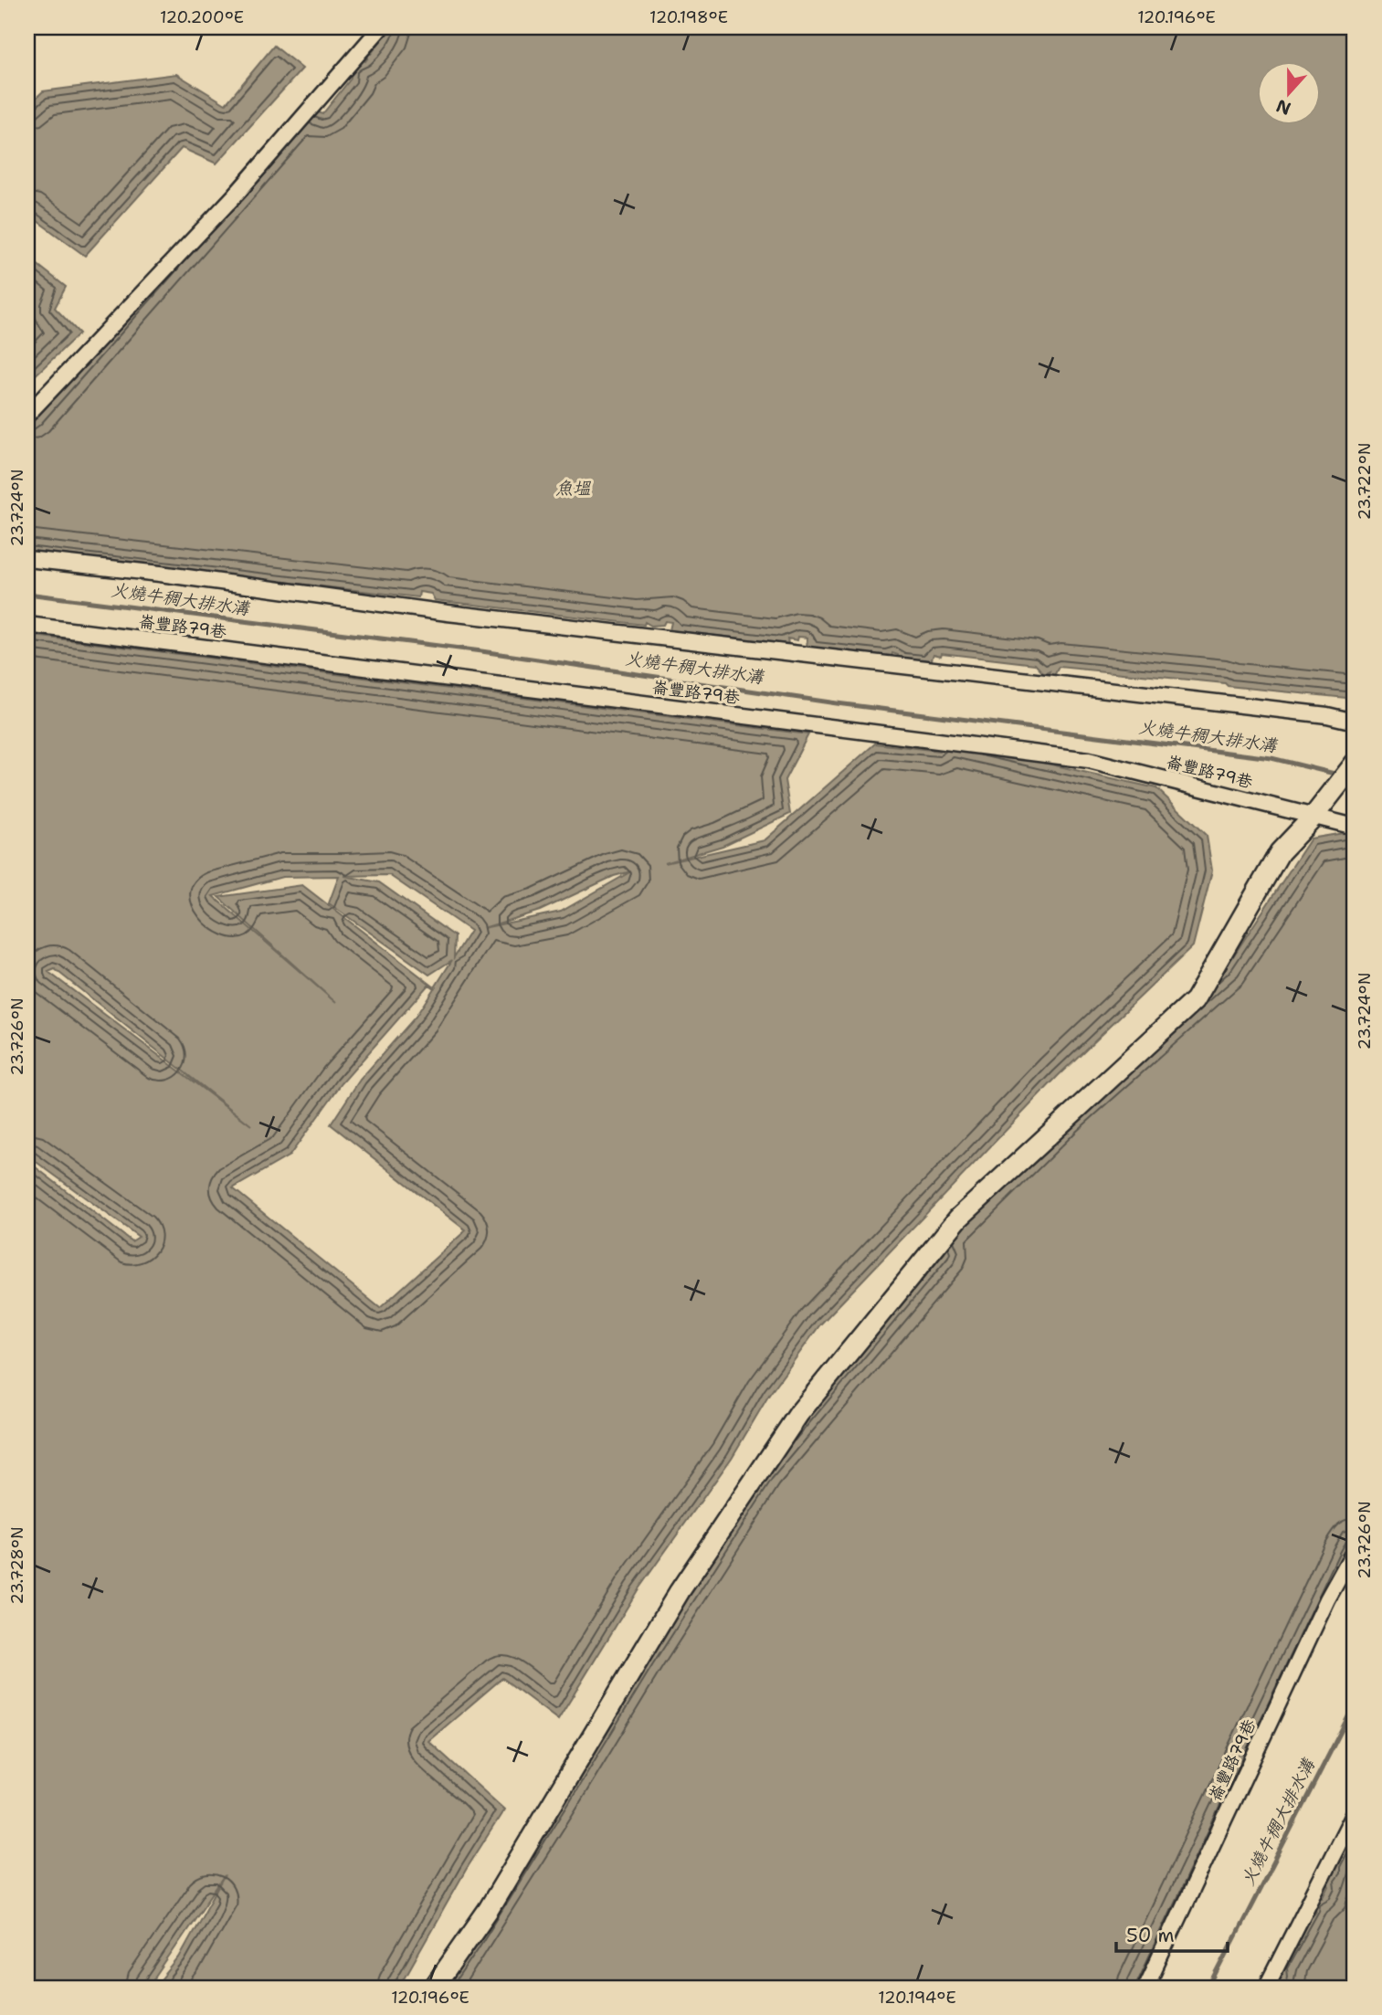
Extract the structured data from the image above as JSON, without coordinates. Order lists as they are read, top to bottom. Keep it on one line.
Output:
{"streets":{"street":["崙豐路79巷"]},"water":["魚塭","火燒牛稠大排水溝"],"scale_bar":"50 m","north":"bottom","coordinates":["120.200°E","120.198°E","120.196°E","23.722°N","23.724°N","23.726°N","23.728°N","120.194°E"]}
